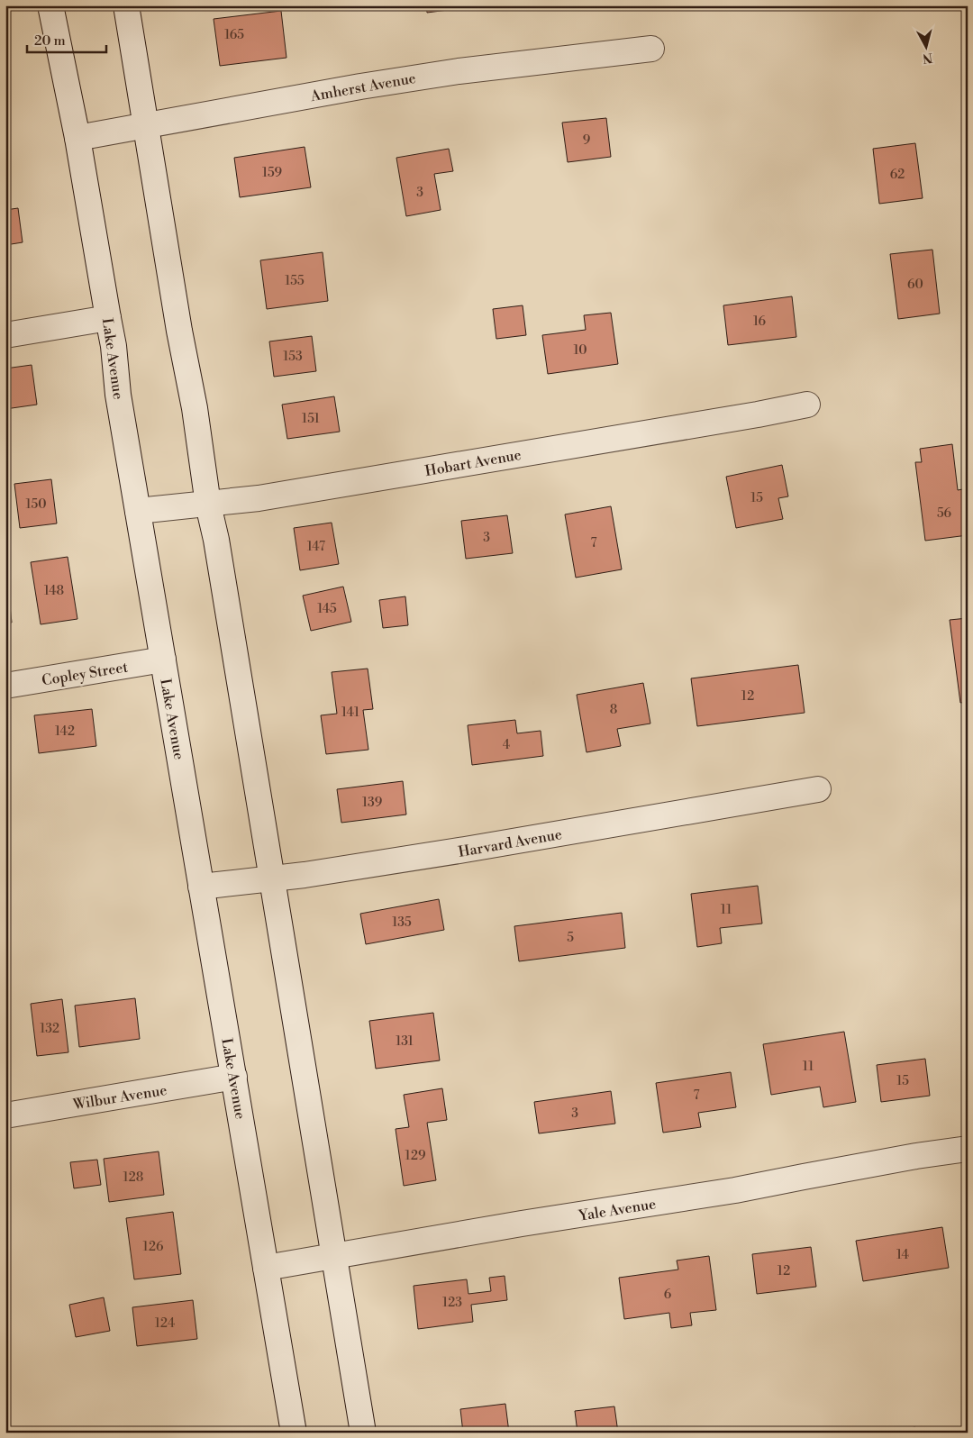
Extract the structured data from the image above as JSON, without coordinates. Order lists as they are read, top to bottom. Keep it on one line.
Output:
{"streets":{"street":["Amherst Avenue","Lake Avenue","Hobart Avenue","Copley Street","Harvard Avenue","Wilbur Avenue","Yale Avenue"]},"crossings":[["Amherst Avenue","Lake Avenue"],["Lake Avenue","Hobart Avenue"],["Lake Avenue","Copley Street"],["Lake Avenue","Harvard Avenue"],["Lake Avenue","Wilbur Avenue"],["Lake Avenue","Yale Avenue"]],"house_numbers":["165","9","159","62","3","155","60","16","10","153","151","15","150","56","3","7","147","148","145","12","8","141","142","4","139","11","135","5","132","131","11","15","7","3","129","128","126","14","12","6","123","124"],"scale_bar":"20 m","north":"bottom"}
